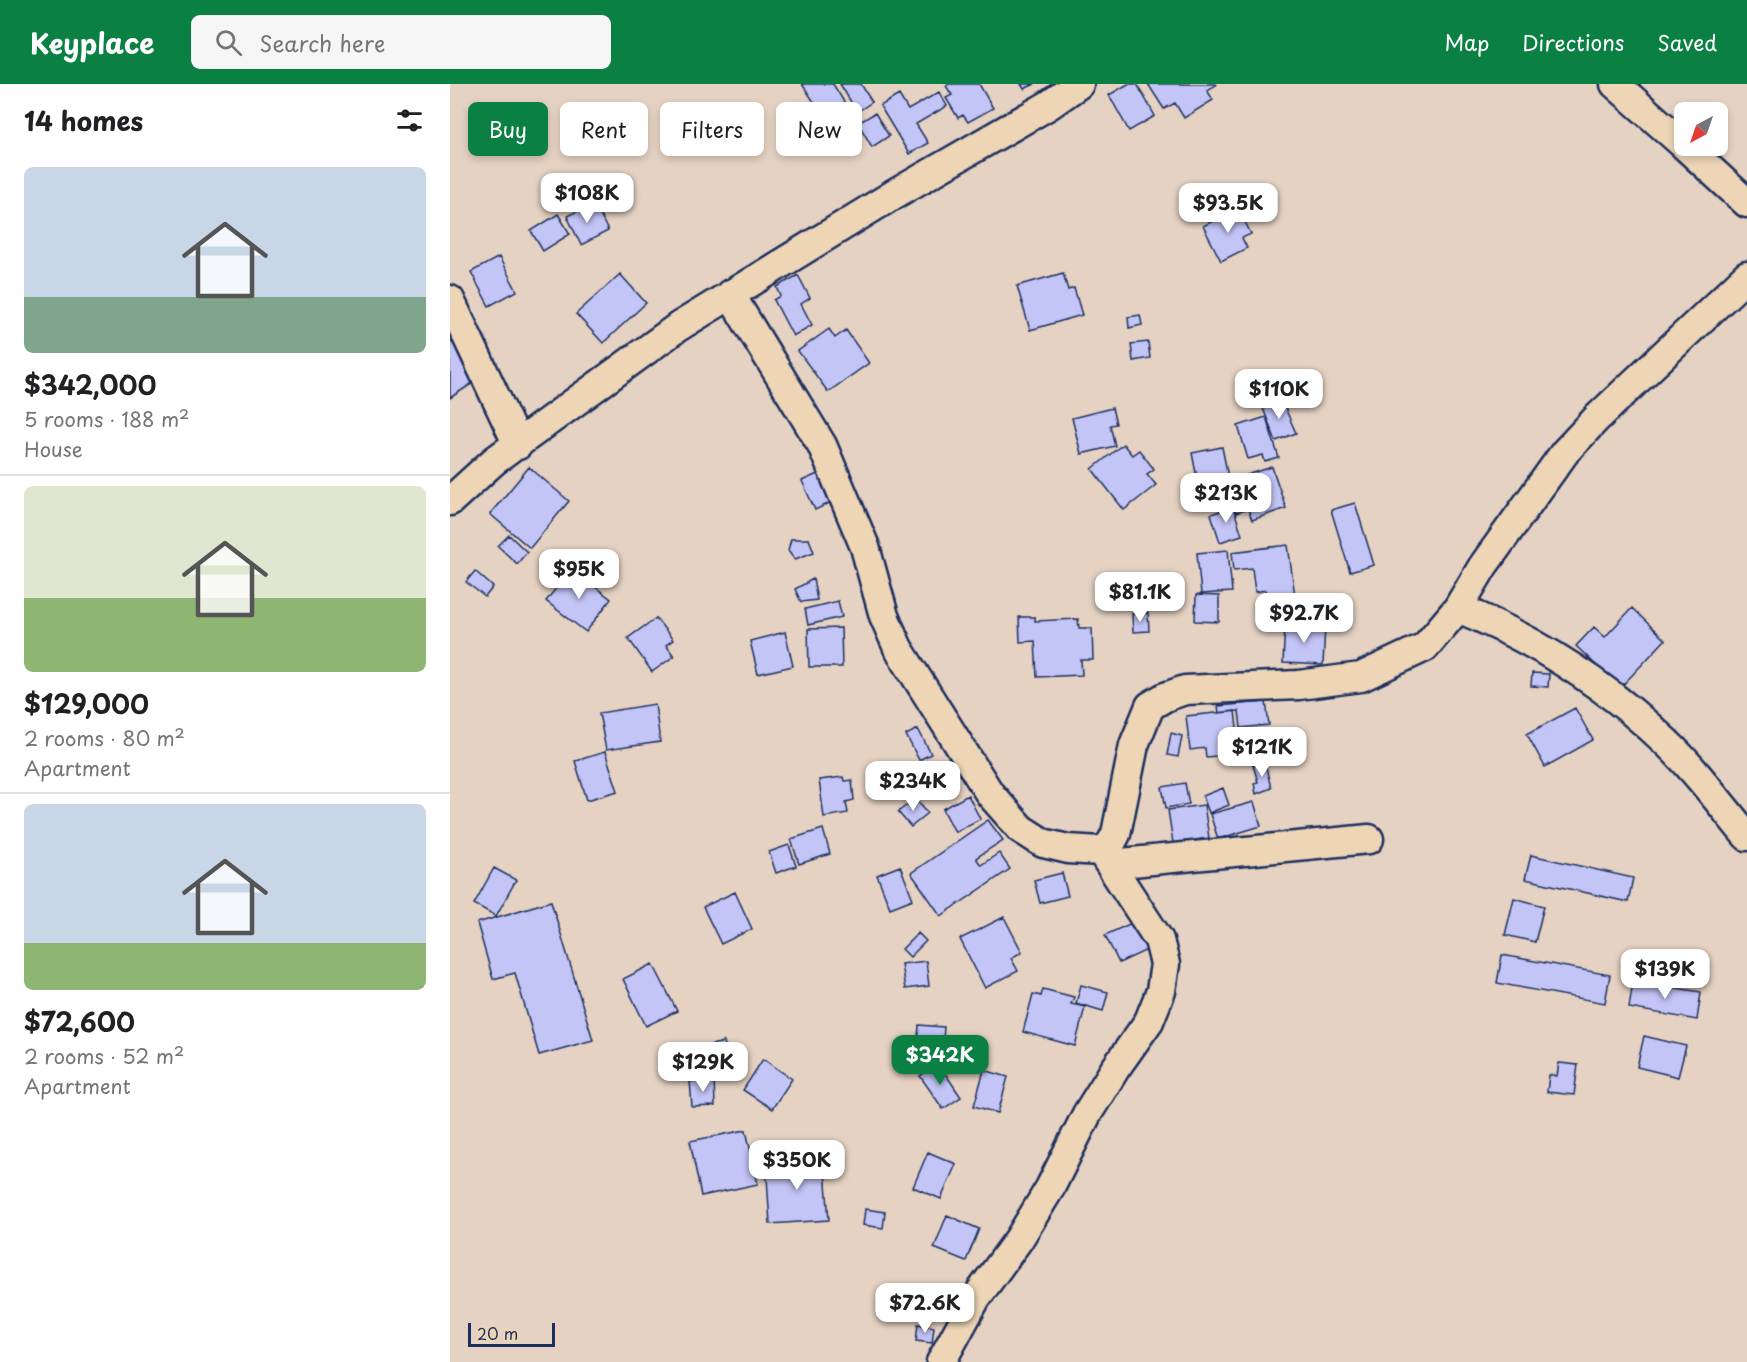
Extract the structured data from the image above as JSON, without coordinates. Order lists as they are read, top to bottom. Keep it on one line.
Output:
{"scale_bar":"20 m","north":"bottom left","page":{"header":"Keyplace","search":"Search here","nav":["Map","Directions","Saved"],"heading":"14 homes","chip":["Buy","Rent","Filters","New"],"list":[{"name":"$342,000","note":"5 rooms · 188 m² · House"},{"name":"$129,000","note":"2 rooms · 80 m² · Apartment"},{"name":"$72,600","note":"2 rooms · 52 m² · Apartment"}],"price":["$108K","$93.5K","$110K","$213K","$95K","$81.1K","$92.7K","$121K","$234K","$139K","$342K","$129K","$350K","$72.6K"],"scale":"20 m"}}
